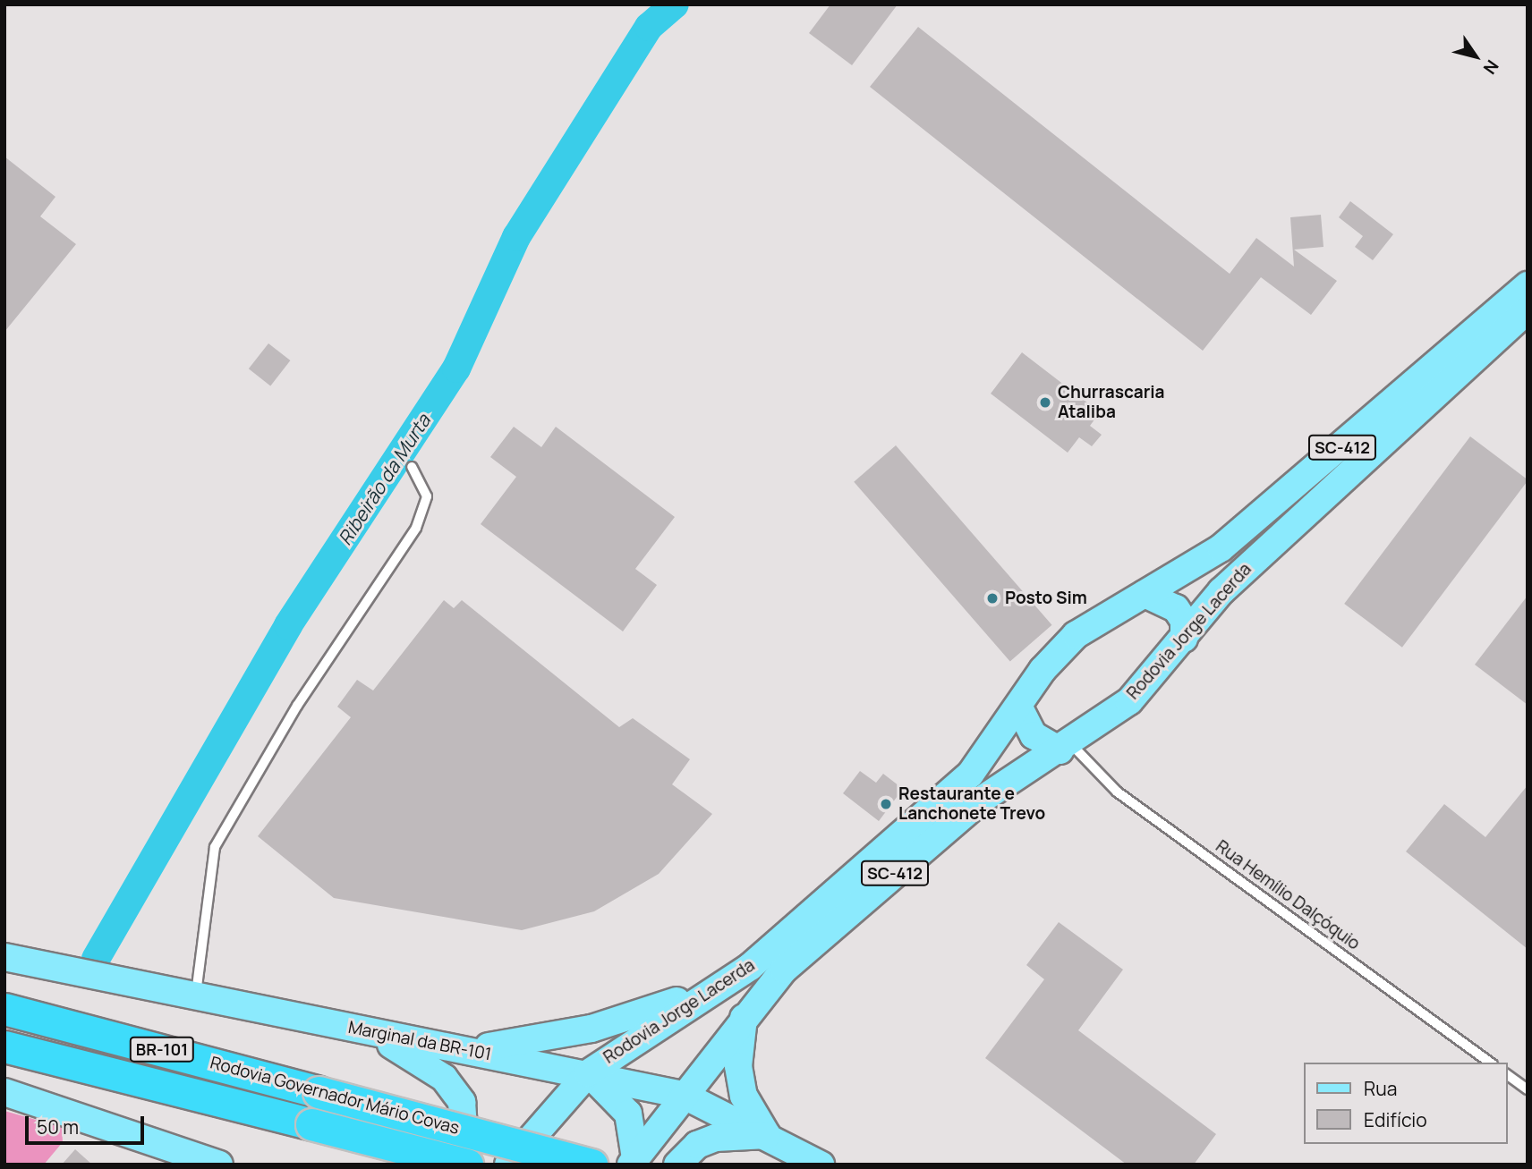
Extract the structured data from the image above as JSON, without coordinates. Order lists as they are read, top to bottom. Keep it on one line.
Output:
{"streets":{"highway":["BR-101","Rodovia Governador Mário Covas"],"main road":["SC-412","Rodovia Jorge Lacerda","Marginal da BR-101"],"lane":["Rua Hemílio Dalçóquio"]},"crossings":[["Rodovia Jorge Lacerda","Rua Hemílio Dalçóquio"],["Rodovia Jorge Lacerda","Marginal da BR-101"]],"water":["Ribeirão da Murta"],"places":["Churrascaria Ataliba","Posto Sim","Restaurante e Lanchonete Trevo"],"legend":["Rua","Edifício"],"scale_bar":"50 m","north":"bottom right"}
